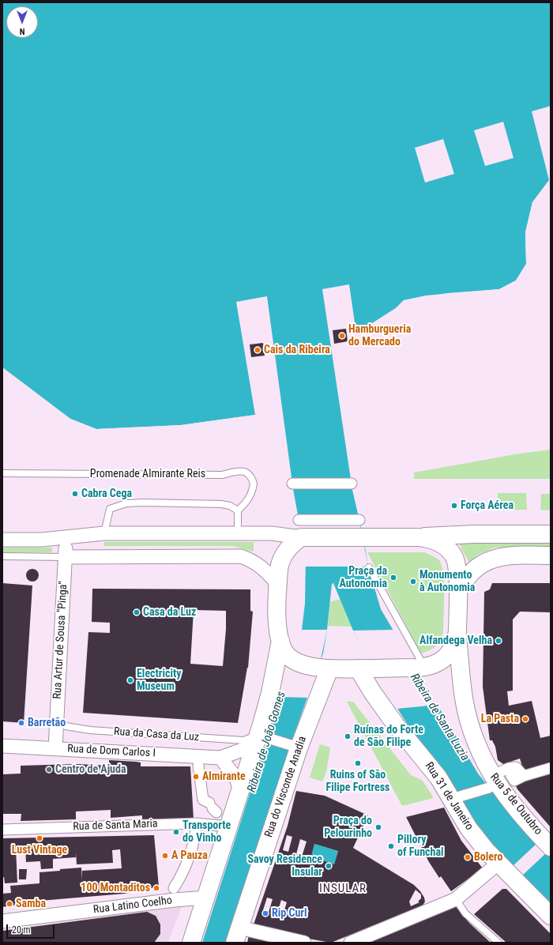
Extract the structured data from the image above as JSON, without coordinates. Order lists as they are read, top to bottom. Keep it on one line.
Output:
{"streets":{"main road":["Rua do Visconde Anadia","Rua 31 de Janeiro","Rua 5 de Outubro"],"street":["Rua Artur de Sousa \"Pinga\"","Rua de Dom Carlos I","Rua de Santa Maria","Rua Latino Coelho"],"lane":["Promenade Almirante Reis","Rua da Casa da Luz"]},"crossings":[["Rua Artur de Sousa \"Pinga\"","Rua da Casa da Luz"],["Rua Artur de Sousa \"Pinga\"","Rua de Dom Carlos I"],["Rua da Casa da Luz","Rua de Dom Carlos I"]],"districts":["INSULAR"],"water":["Ribeira de Santa Luzia","Ribeira de João Gomes"],"places":["Hamburgueria do Mercado","Cais da Ribeira","Cabra Cega","Força Aérea","Praça da Autonomia","Monumento à Autonomia","Casa da Luz","Alfandega Velha","Electricity Museum","La Pasta","Barretão","Ruínas do Forte de São Filipe","Ruins of São Filipe Fortress","Centro de Ajuda","Almirante","Praça do Pelourinho","Transporte do Vinho","Lust Vintage","Pillory of Funchal","A Pauza","Bolero","Savoy Residence Insular","100 Montaditos","Samba","Rip Curl"],"scale_bar":"20 m","north":"bottom"}
